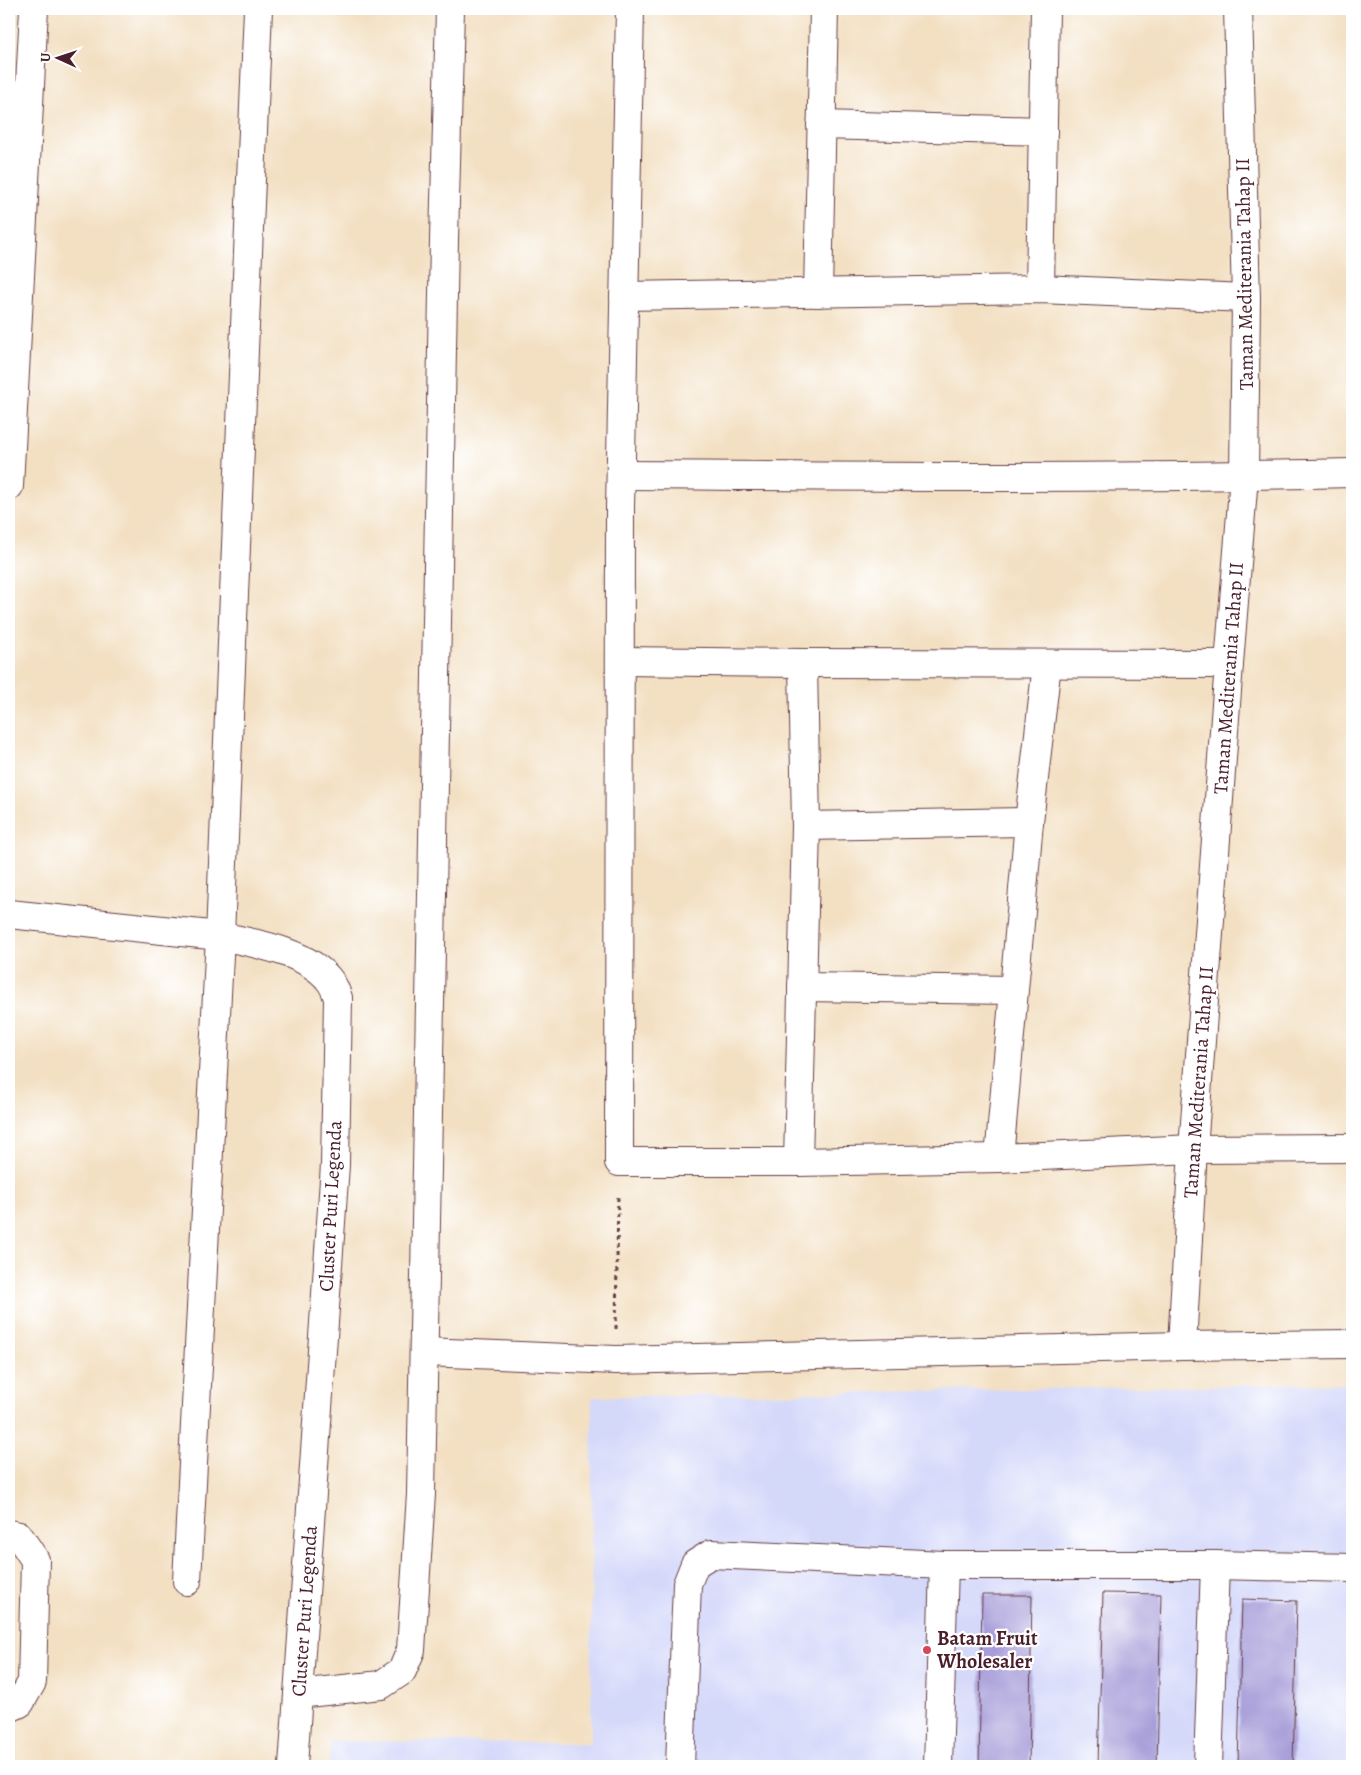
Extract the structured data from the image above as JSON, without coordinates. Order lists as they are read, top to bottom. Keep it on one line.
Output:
{"streets":{"street":["Taman Mediterania Tahap II","Cluster Puri Legenda"]},"places":["Batam Fruit Wholesaler"],"north":"left"}
